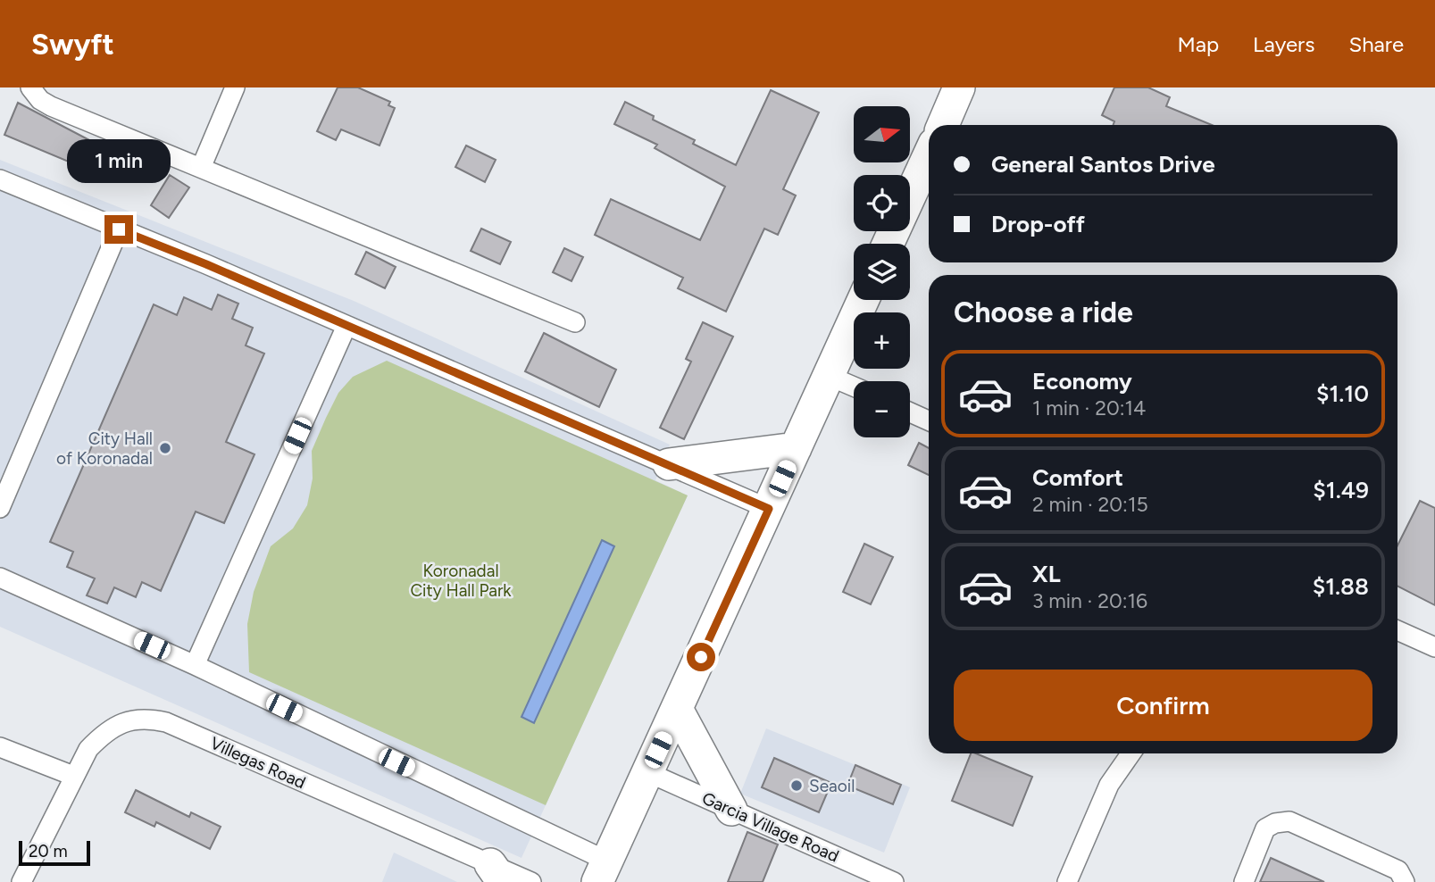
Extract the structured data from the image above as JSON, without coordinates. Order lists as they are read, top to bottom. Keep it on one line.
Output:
{"streets":{"street":["Villegas Road","Garcia Village Road"]},"parks":["Koronadal City Hall Park"],"places":["City Hall of Koronadal","Seaoil"],"scale_bar":"20 m","north":"right","page":{"header":"Swyft","nav":["Map","Layers","Share"],"map_buttons":["+","−"],"banner":["General Santos Drive","Drop-off"],"bubble":"1 min","heading":"Choose a ride","list":[{"name":"Economy","note":"1 min · 20:14","value":"$1.10"},{"name":"Comfort","note":"2 min · 20:15","value":"$1.49"},{"name":"XL","note":"3 min · 20:16","value":"$1.88"}],"buttons":"Confirm","scale":"20 m"}}
